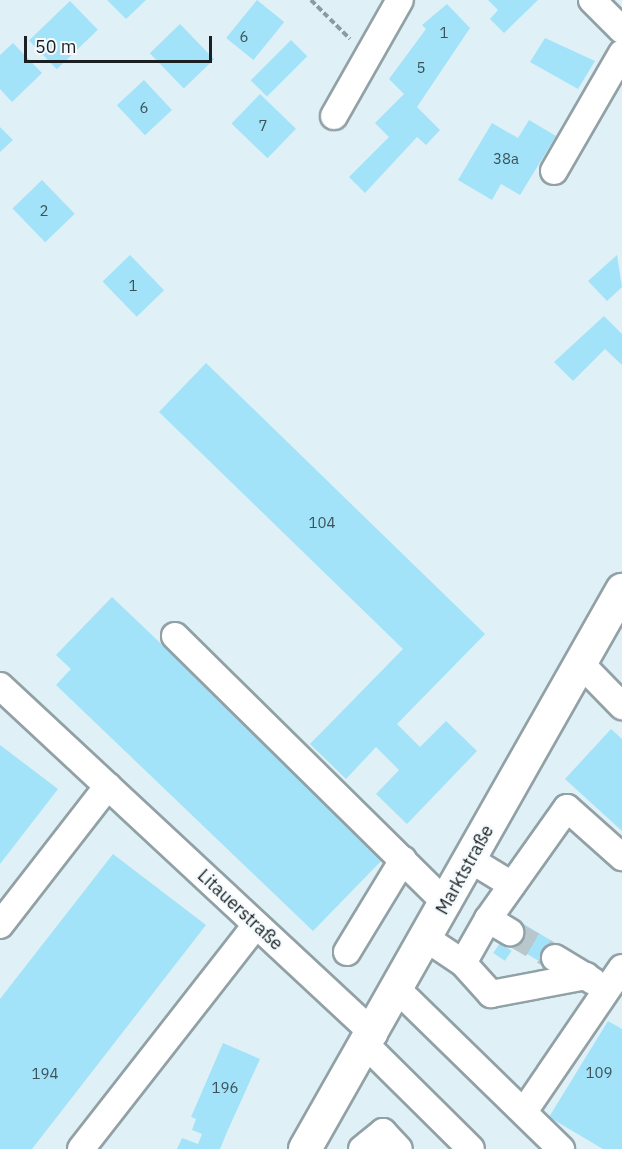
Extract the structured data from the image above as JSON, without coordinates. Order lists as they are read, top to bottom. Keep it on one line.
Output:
{"streets":{"main road":["Marktstraße"],"street":["Litauerstraße"]},"crossings":[["Marktstraße","Litauerstraße"]],"house_numbers":["1","6","5","6","7","38a","2","1","104","109","194","196"],"scale_bar":"50 m"}
